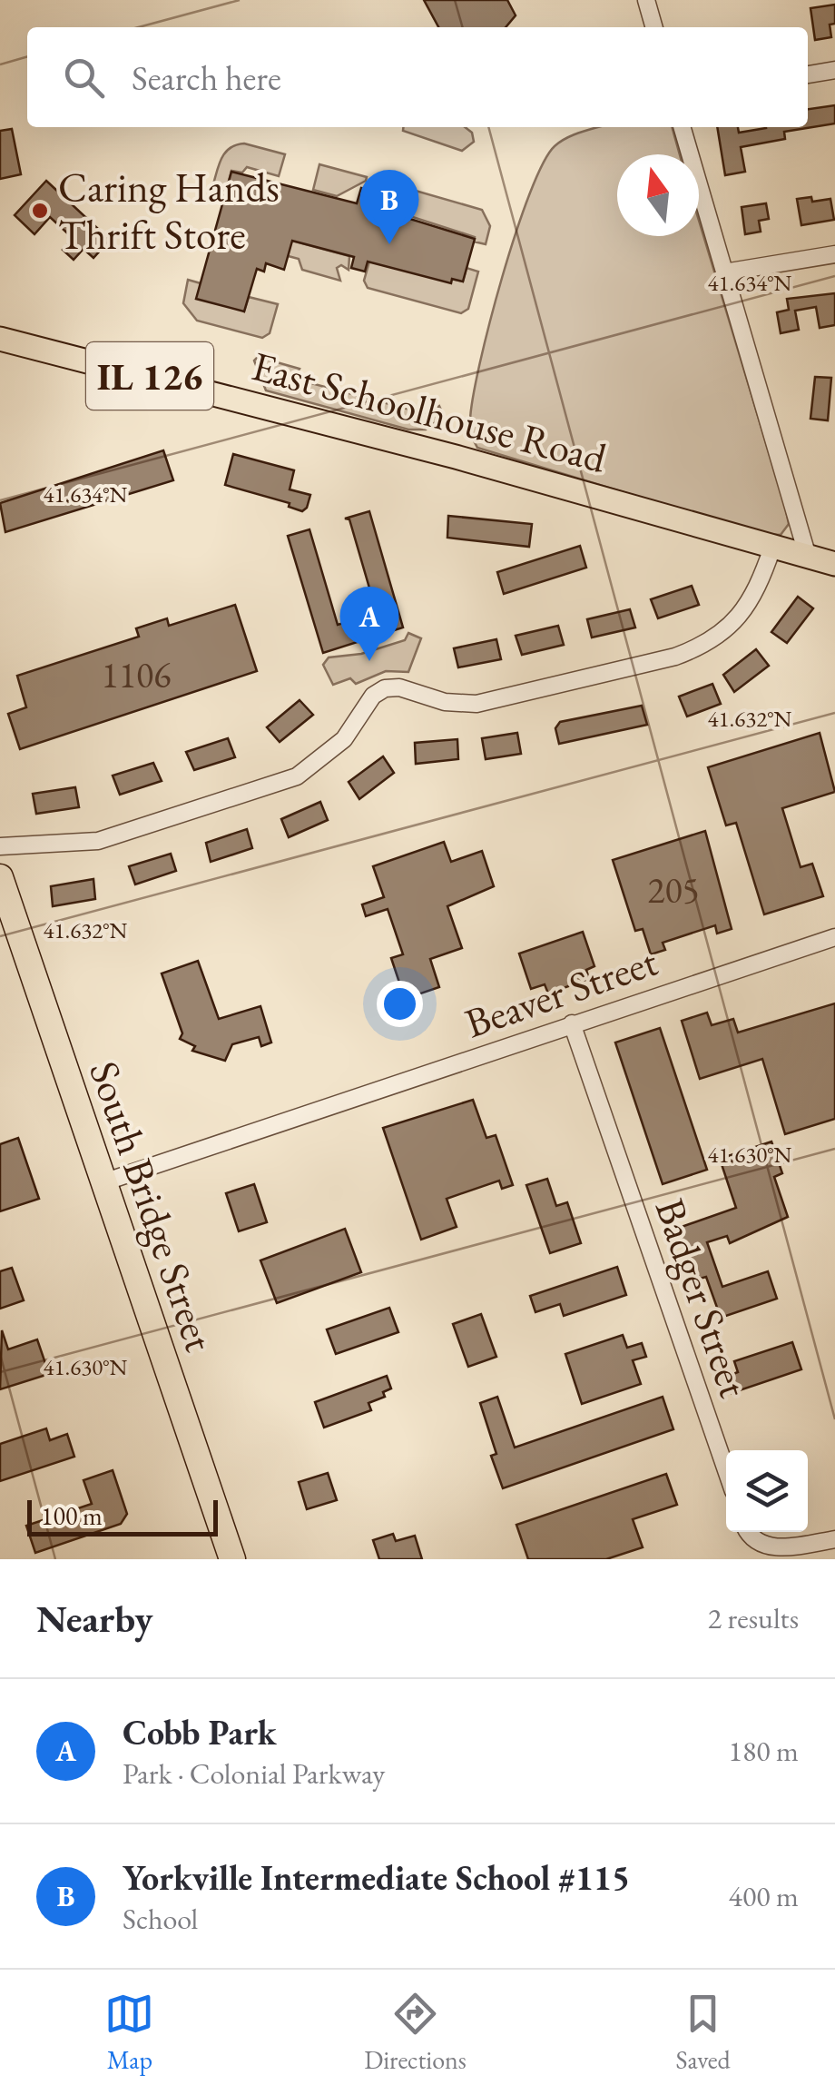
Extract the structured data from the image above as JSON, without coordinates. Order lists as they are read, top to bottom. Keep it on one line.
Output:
{"streets":{"highway":["South Bridge Street"],"main road":["IL 126","East Schoolhouse Road"],"street":["Beaver Street","Badger Street"]},"crossings":[["Beaver Street","South Bridge Street"],["Beaver Street","Badger Street"]],"places":["Caring Hands Thrift Store"],"house_numbers":["1106","205"],"scale_bar":"100 m","north":"top","page":{"search":"Search here","pins":["B","A"],"scale":"100 m","heading":["Nearby","2 results"],"list":[{"mark":"A","name":"Cobb Park","note":"Park · Colonial Parkway","value":"180 m"},{"mark":"B","name":"Yorkville Intermediate School #115","note":"School","value":"400 m"}],"nav":["Map","Directions","Saved"]},"coordinates":["41.634°N","41.632°N","41.630°N"]}
